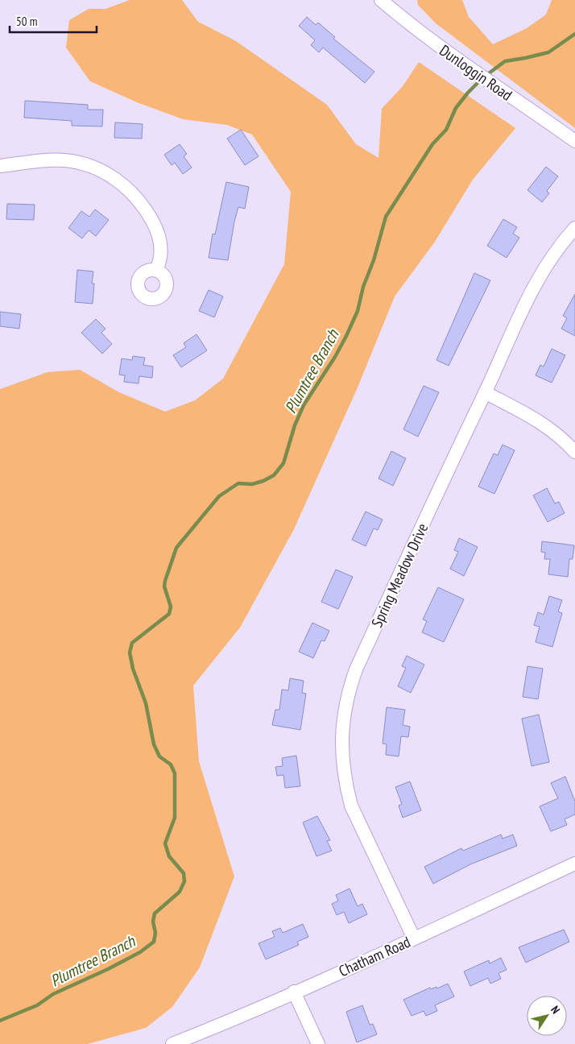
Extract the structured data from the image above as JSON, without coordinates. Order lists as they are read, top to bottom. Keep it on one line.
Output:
{"streets":{"street":["Dunloggin Road","Spring Meadow Drive","Chatham Road"]},"crossings":[["Spring Meadow Drive","Chatham Road"]],"water":["Plumtree Branch"],"scale_bar":"50 m","north":"top right"}
